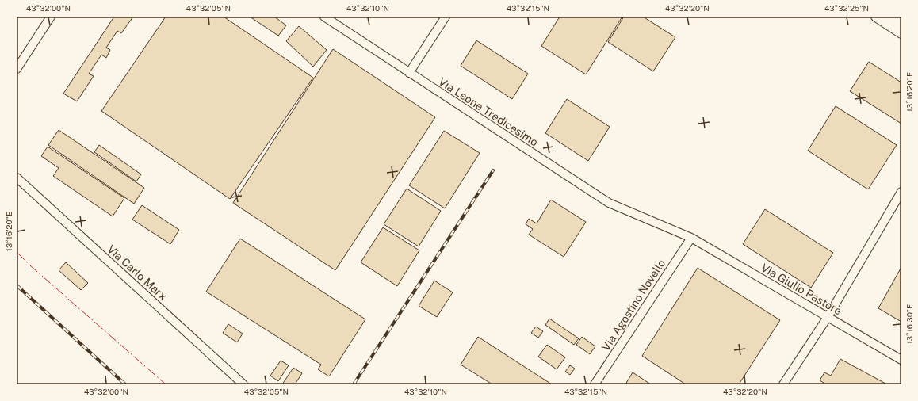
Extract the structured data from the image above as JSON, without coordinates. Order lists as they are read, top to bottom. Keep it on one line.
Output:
{"streets":{"street":["Via Leone Tredicesimo","Via Carlo Marx","Via Giulio Pastore","Via Agostino Novello"]},"crossings":[["Via Leone Tredicesimo","Via Giulio Pastore"],["Via Leone Tredicesimo","Via Agostino Novello"],["Via Giulio Pastore","Via Agostino Novello"]],"coordinates":["43°32'00\"N","43°32'05\"N","43°32'10\"N","43°32'15\"N","43°32'20\"N","43°32'25\"N","13°16'20\"E","13°16'30\"E"]}
